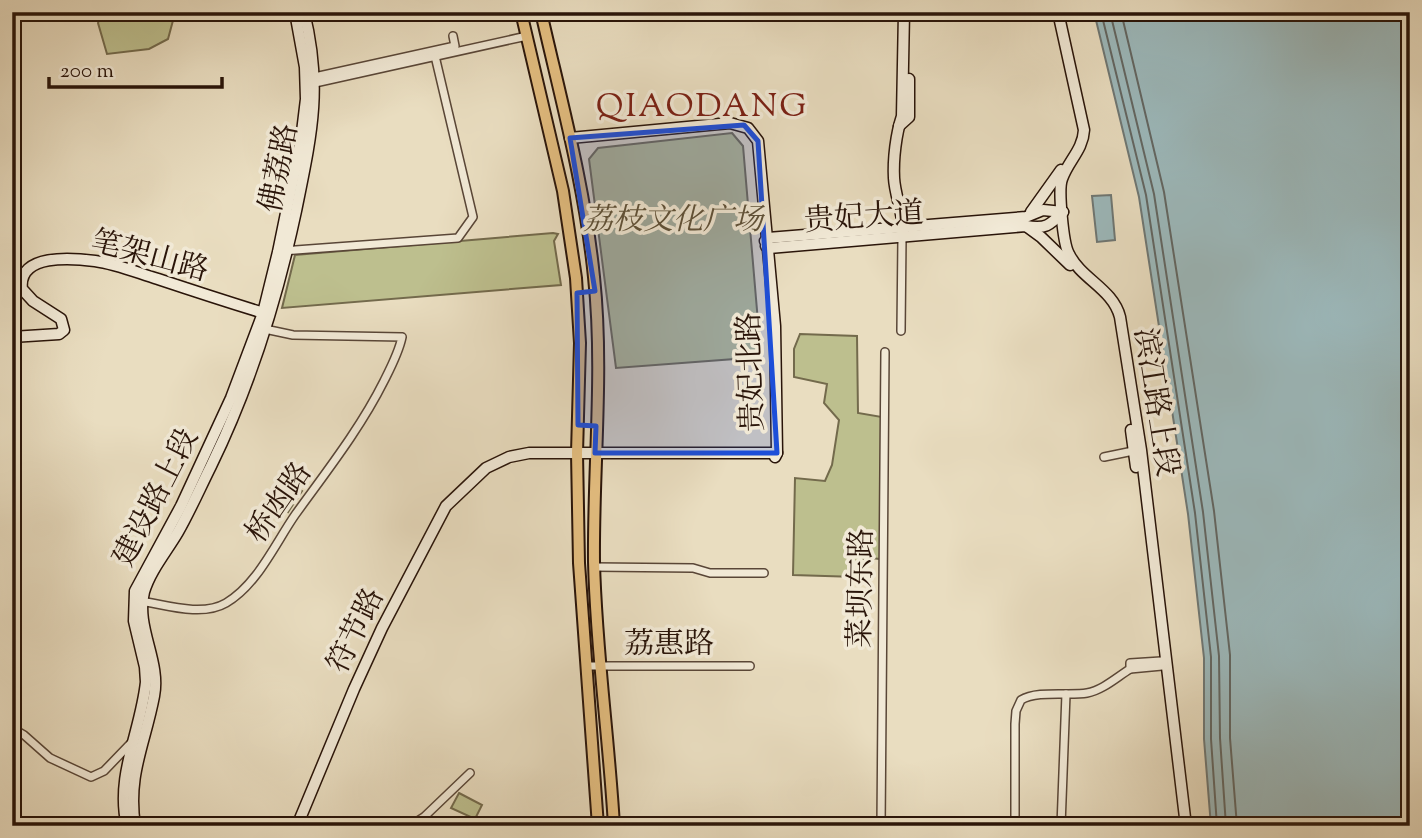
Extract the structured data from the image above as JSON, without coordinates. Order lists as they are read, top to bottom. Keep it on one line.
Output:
{"streets":{"main road":["佛荔路","贵妃大道","笔架山路","贵妃北路","滨江路上段","建设路上段","符节路"],"street":["桥凼路","菜坝东路","荔惠路"]},"crossings":[["佛荔路","笔架山路"],["佛荔路","建设路上段"],["佛荔路","桥凼路"],["贵妃大道","贵妃北路"],["贵妃大道","滨江路上段"],["贵妃北路","符节路"],["建设路上段","桥凼路"]],"districts":["QIAODANG"],"parks":["荔枝文化广场"],"scale_bar":"200 m"}
